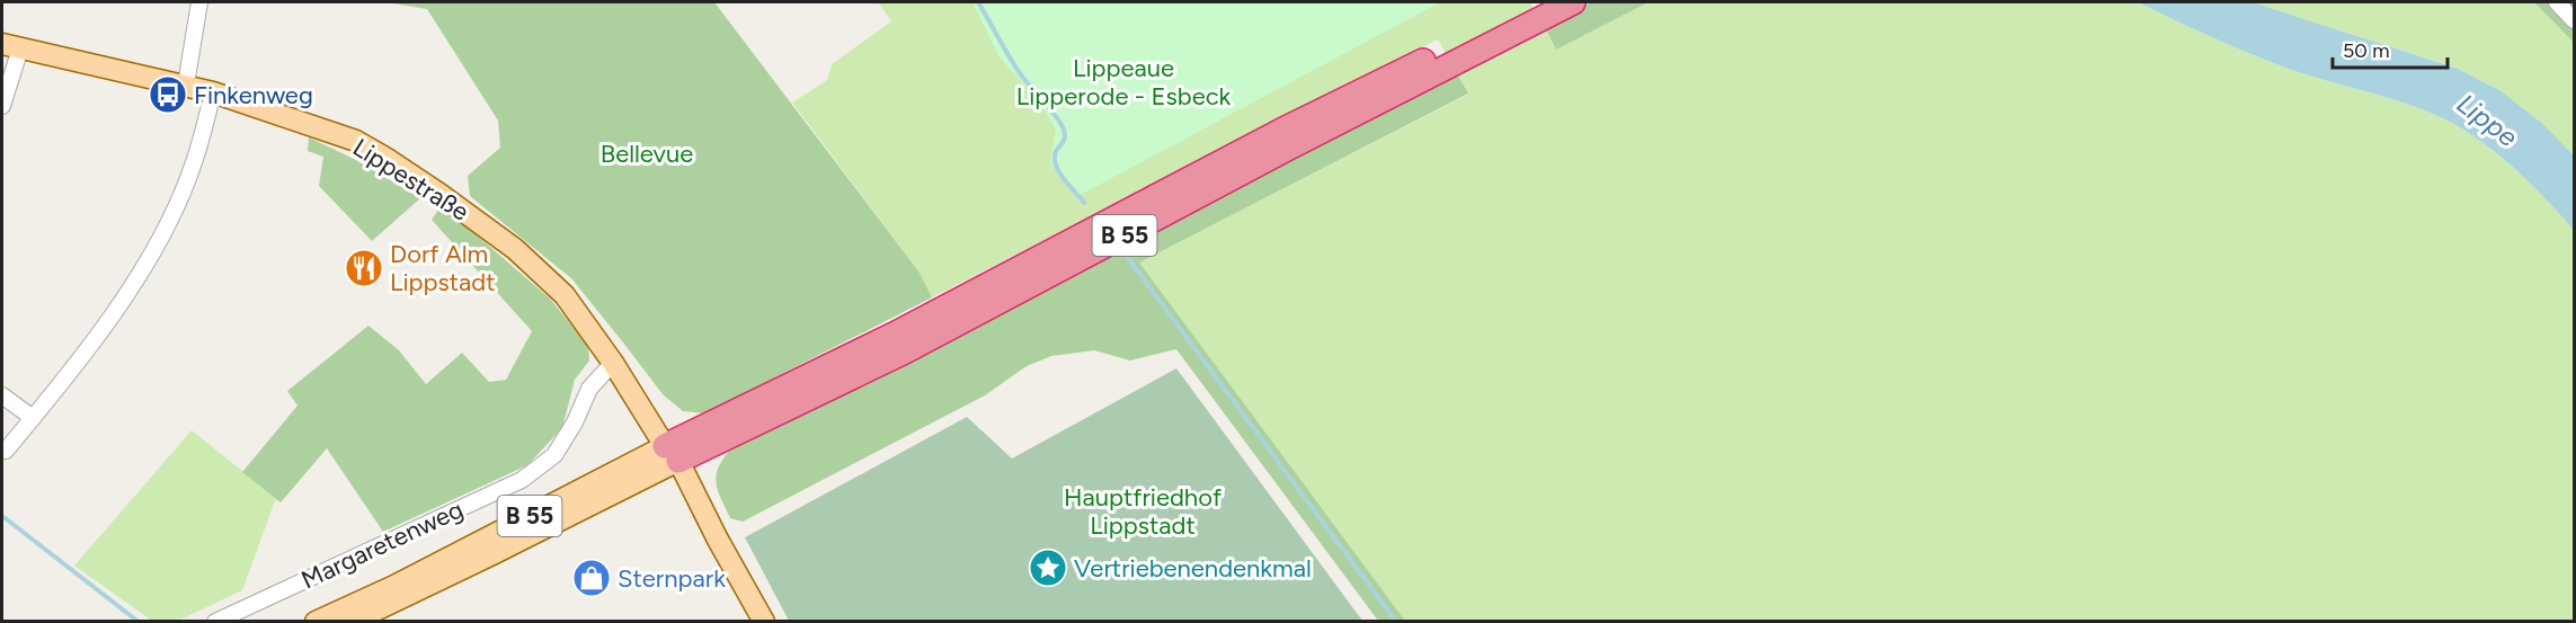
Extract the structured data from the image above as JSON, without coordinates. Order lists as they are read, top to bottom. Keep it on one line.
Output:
{"streets":{"highway":["B 55"],"main road":["Lippestraße"],"street":["Margaretenweg"]},"crossings":[["Lippestraße","B 55"],["Lippestraße","Margaretenweg"]],"water":["Lippe"],"parks":["Lippeaue Lipperode - Esbeck","Bellevue","Hauptfriedhof Lippstadt"],"places":{"bus stop":["Finkenweg"],"restaurant":["Dorf Alm Lippstadt"],"place":["Vertriebenendenkmal"],"shop":["Sternpark"]},"scale_bar":"50 m"}
